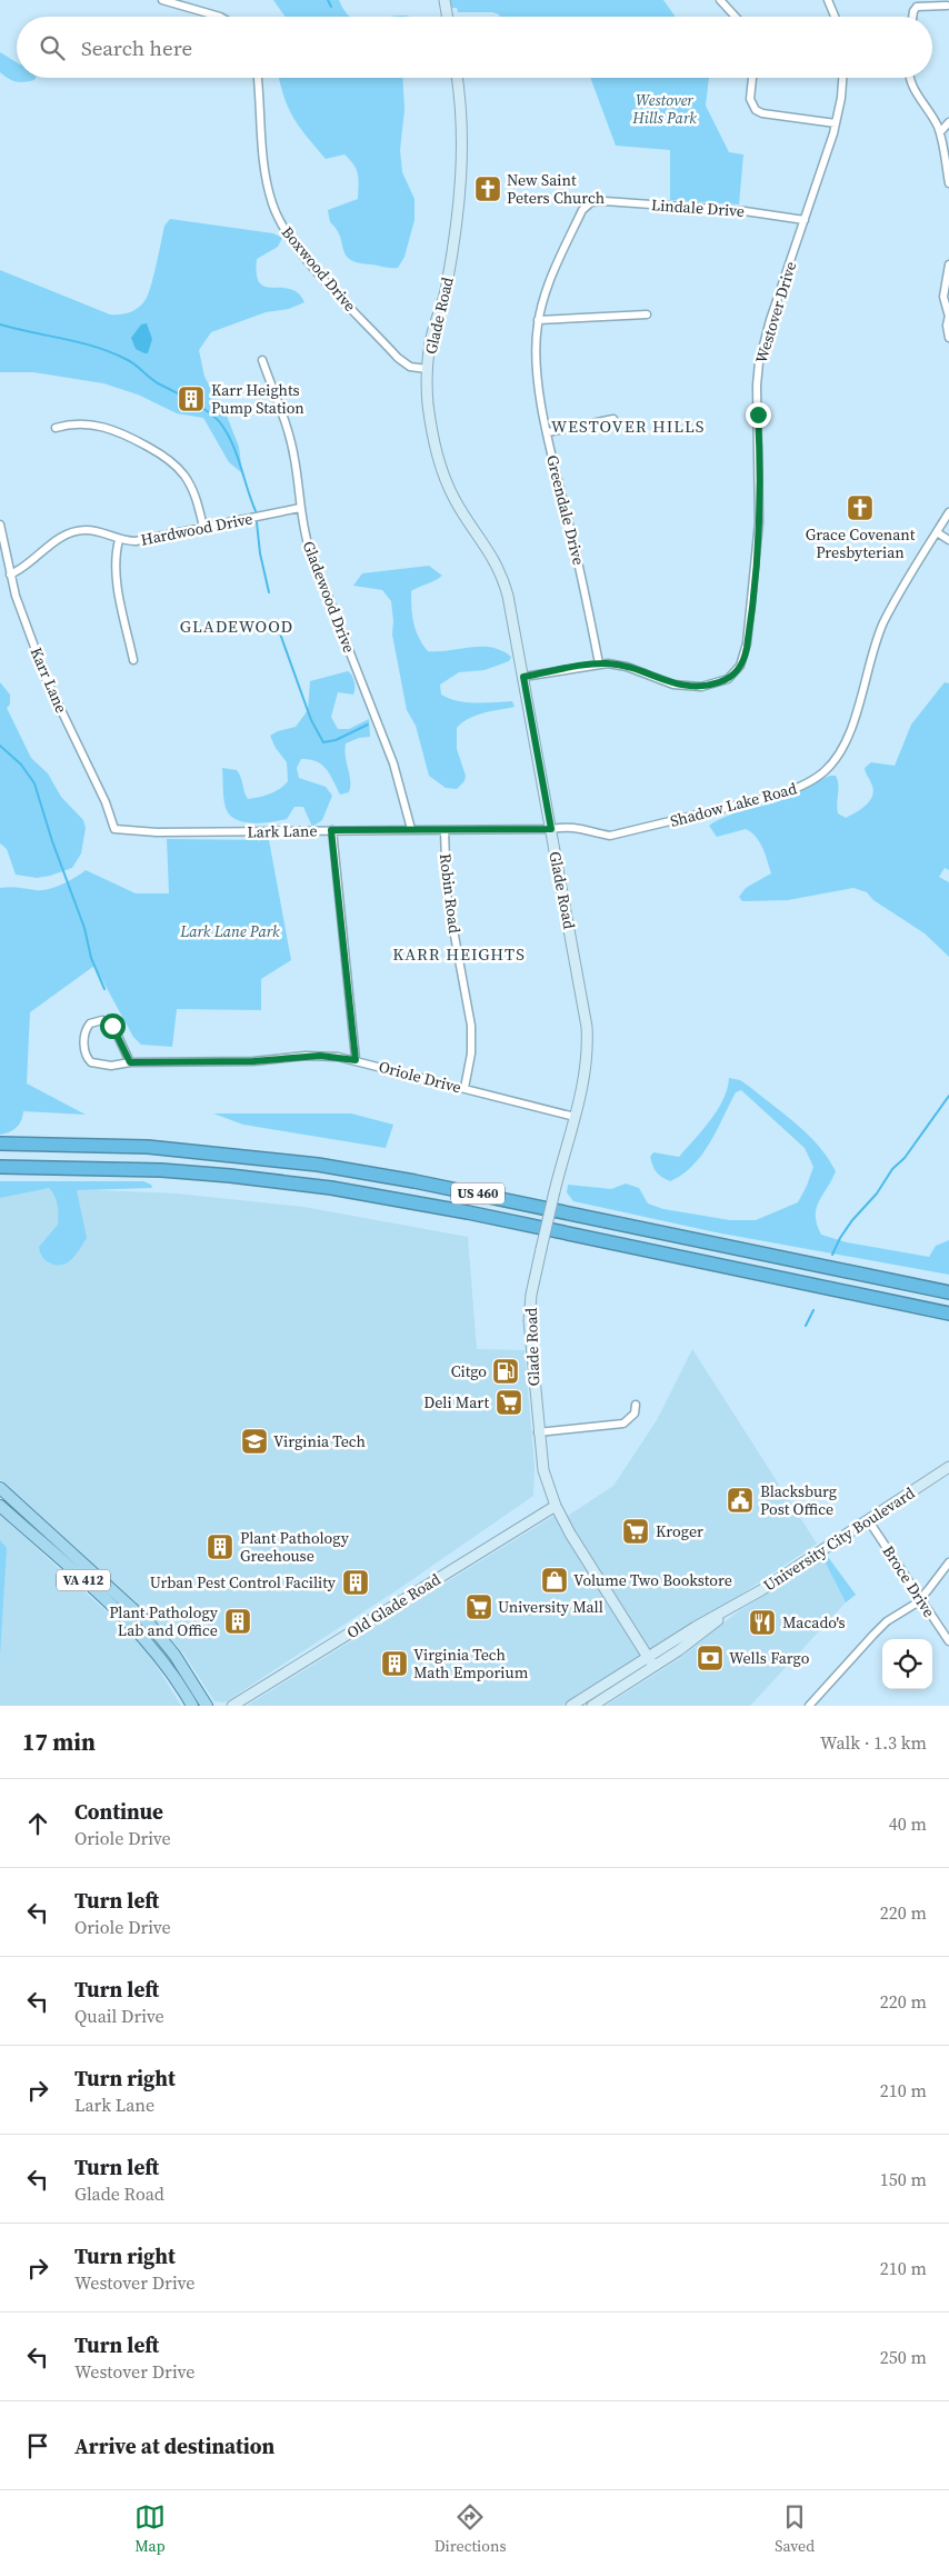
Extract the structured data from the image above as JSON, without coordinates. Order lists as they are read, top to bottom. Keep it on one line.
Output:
{"streets":{"highway":["US 460"],"main road":["VA 412"],"street":["Lindale Drive","Boxwood Drive","Westover Drive","Glade Road","Greendale Drive","Hardwood Drive","Gladewood Drive","Karr Lane","Shadow Lake Road","Lark Lane","Robin Road","Oriole Drive","University City Boulevard","Broce Drive","Old Glade Road"]},"crossings":[["Lindale Drive","Westover Drive"],["Lindale Drive","Greendale Drive"],["Boxwood Drive","Glade Road"],["Westover Drive","Glade Road"],["Westover Drive","Greendale Drive"],["Glade Road","Shadow Lake Road"],["Glade Road","Lark Lane"],["Glade Road","Oriole Drive"],["Glade Road","University City Boulevard"],["Glade Road","Old Glade Road"],["Hardwood Drive","Gladewood Drive"],["Hardwood Drive","Karr Lane"],["Gladewood Drive","Lark Lane"],["Karr Lane","Lark Lane"],["Shadow Lake Road","Lark Lane"],["Lark Lane","Robin Road"],["Robin Road","Oriole Drive"],["University City Boulevard","Broce Drive"]],"districts":["WESTOVER HILLS","GLADEWOOD","KARR HEIGHTS"],"parks":["Westover Hills Park","Lark Lane Park"],"places":{"church":["New Saint Peters Church","Grace Covenant Presbyterian"],"building":["Karr Heights Pump Station","Plant Pathology Greehouse","Urban Pest Control Facility","Plant Pathology Lab and Office","Virginia Tech Math Emporium"],"fuel station":["Citgo"],"supermarket":["Deli Mart","Kroger","University Mall"],"school or university":["Virginia Tech"],"public building":["Blacksburg Post Office"],"shop":["Volume Two Bookstore"],"restaurant":["Macado's"],"bank":["Wells Fargo"]},"page":{"search":"Search here","heading":["17 min","Walk · 1.3 km"],"list":[["Continue","Oriole Drive","40 m"],["Turn left","Oriole Drive","220 m"],["Turn left","Quail Drive","220 m"],["Turn right","Lark Lane","210 m"],["Turn left","Glade Road","150 m"],["Turn right","Westover Drive","210 m"],["Turn left","Westover Drive","250 m"],"Arrive at destination"],"nav":["Map","Directions","Saved"]}}
